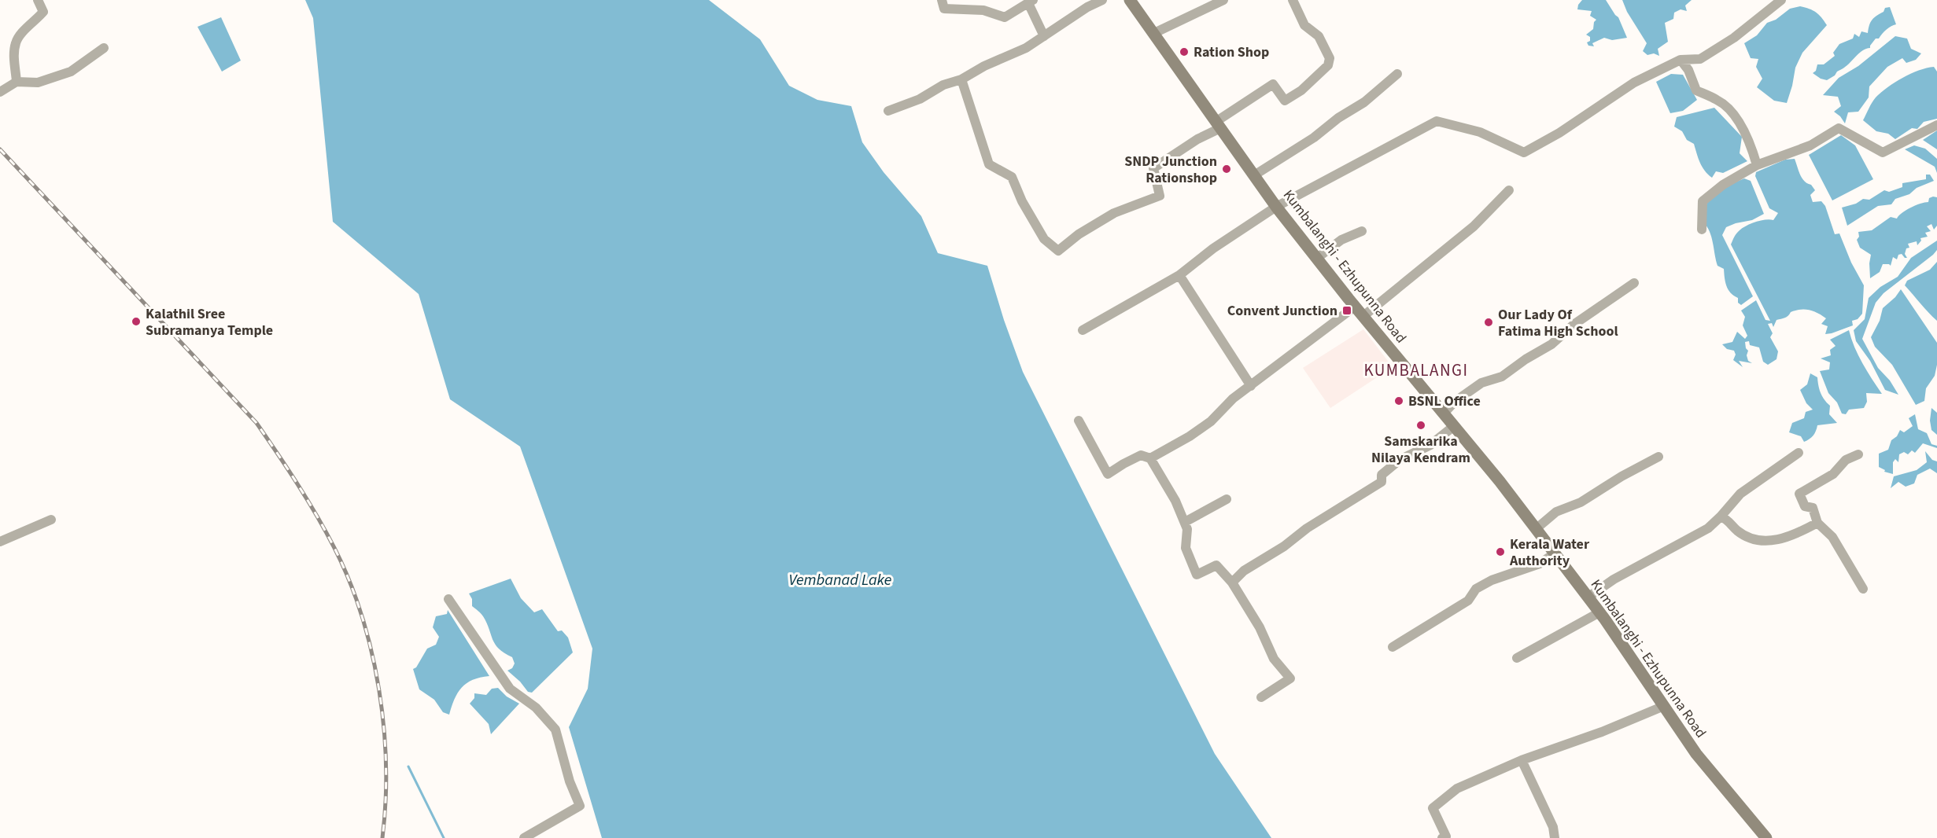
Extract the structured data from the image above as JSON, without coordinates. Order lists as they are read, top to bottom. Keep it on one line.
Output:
{"streets":{"main road":["Kumbalanghi - Ezhupunna Road"]},"districts":["KUMBALANGI"],"water":["Vembanad Lake"],"places":{"other":["Ration Shop","SNDP Junction Rationshop","Kalathil Sree Subramanya Temple","Our Lady Of Fatima High School","BSNL Office","Samskarika Nilaya Kendram","Kerala Water Authority"],"transit":["Convent Junction"]}}
